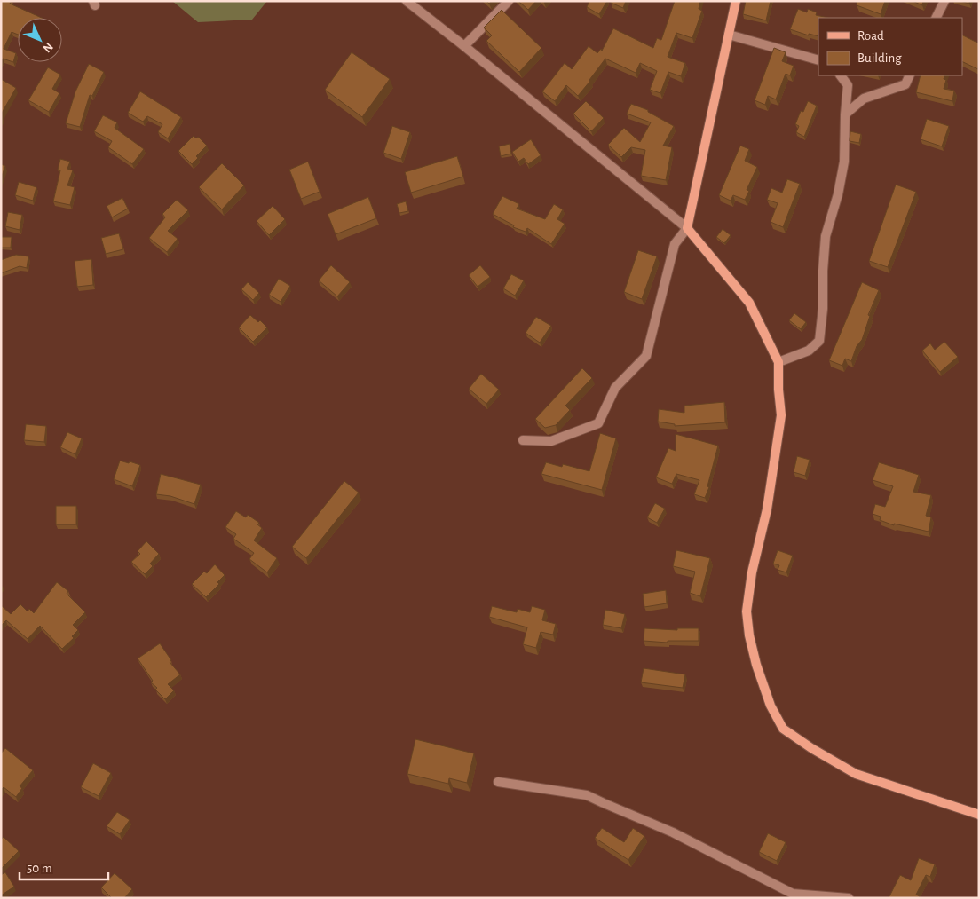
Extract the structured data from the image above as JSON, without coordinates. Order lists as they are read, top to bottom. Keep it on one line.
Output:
{"legend":["Road","Building"],"scale_bar":"50 m","north":"bottom right"}
